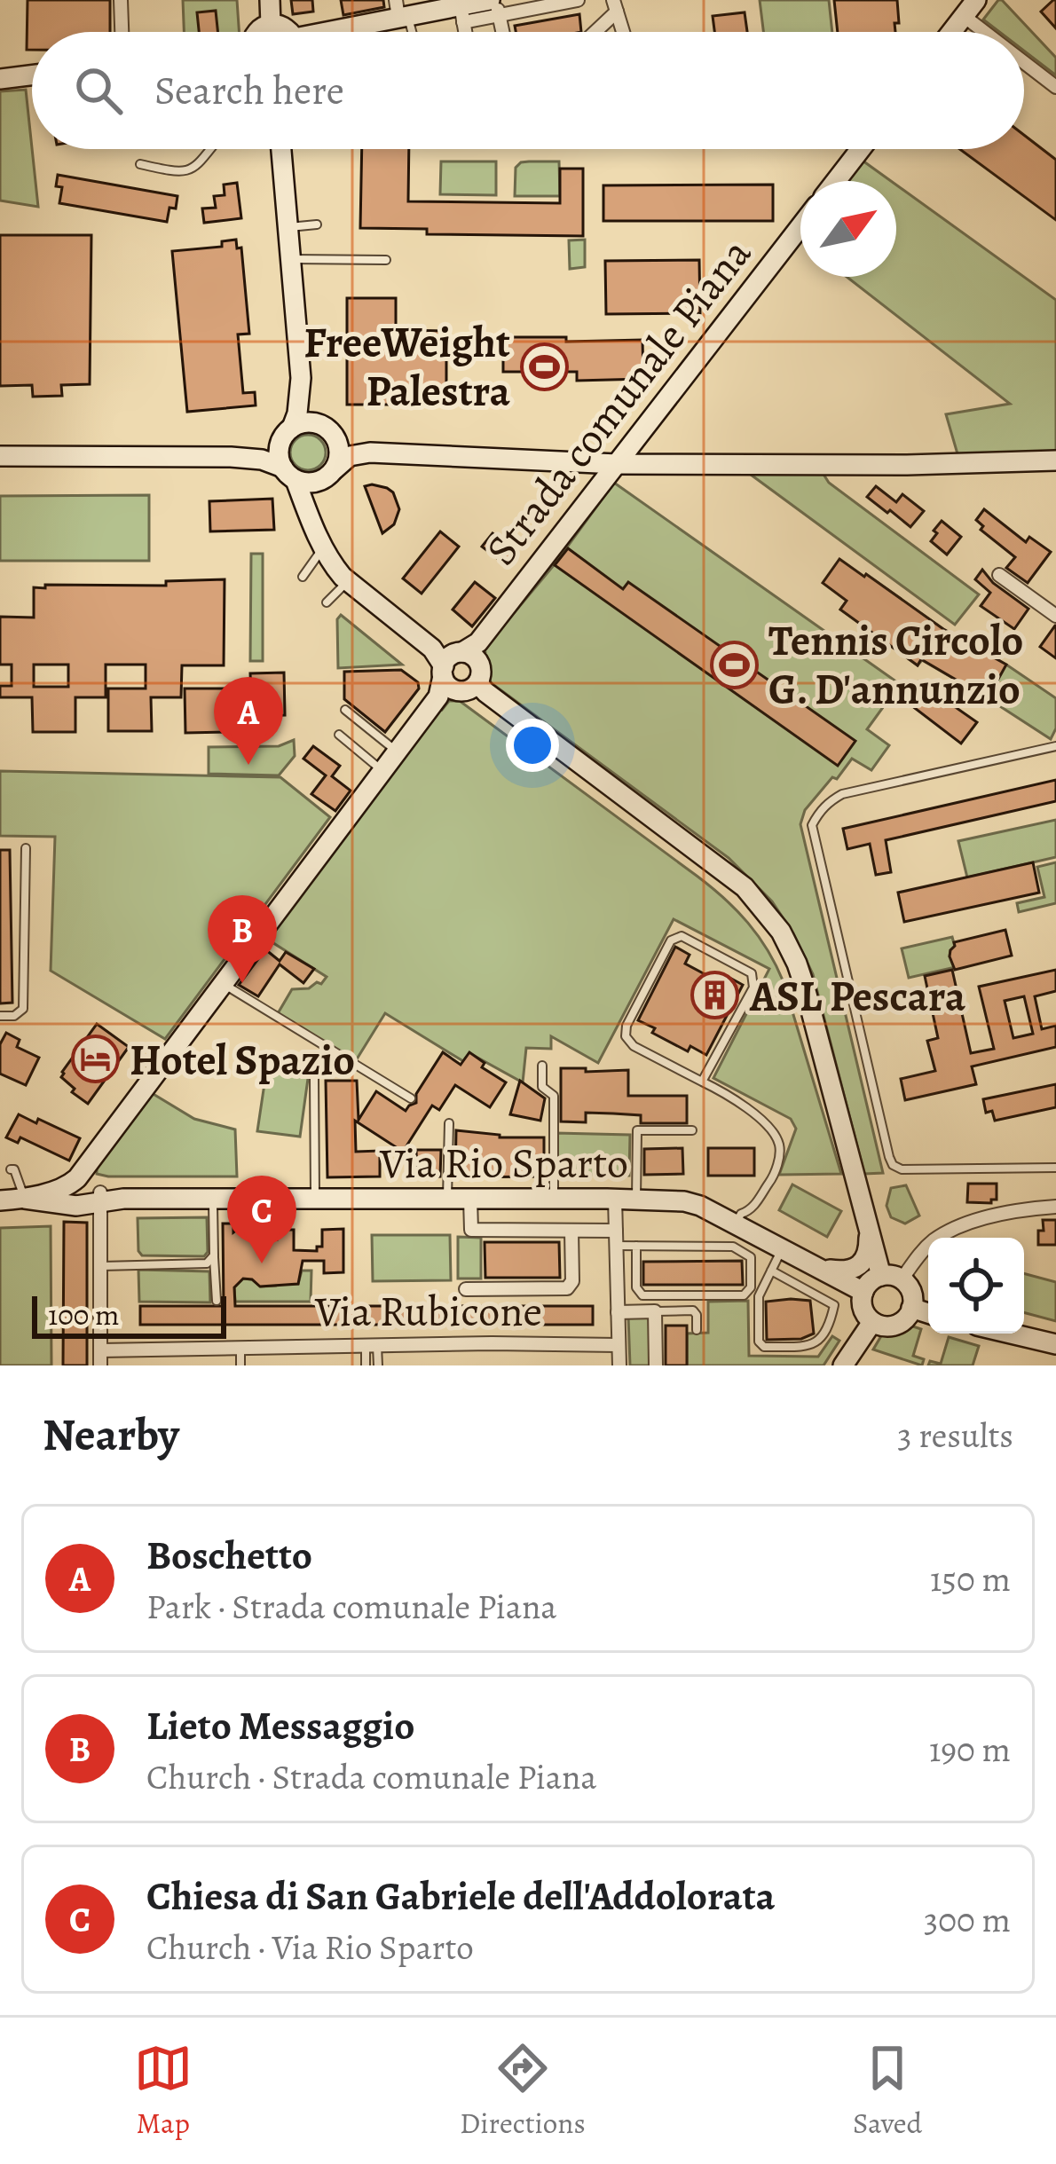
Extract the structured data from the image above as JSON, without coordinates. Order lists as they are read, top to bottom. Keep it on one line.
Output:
{"streets":{"street":["Strada comunale Piana","Via Rio Sparto","Via Rubicone"]},"crossings":[["Strada comunale Piana","Via Rio Sparto"]],"places":{"sports":["FreeWeight Palestra","Tennis Circolo G. D'annunzio"],"building":["ASL Pescara"],"hotel":["Hotel Spazio"]},"scale_bar":"100 m","north":"top right","page":{"search":"Search here","pins":["A","B","C"],"scale":"100 m","heading":["Nearby","3 results"],"list":[{"mark":"A","name":"Boschetto","note":"Park · Strada comunale Piana","value":"150 m"},{"mark":"B","name":"Lieto Messaggio","note":"Church · Strada comunale Piana","value":"190 m"},{"mark":"C","name":"Chiesa di San Gabriele dell'Addolorata","note":"Church · Via Rio Sparto","value":"300 m"}],"nav":["Map","Directions","Saved"]}}
